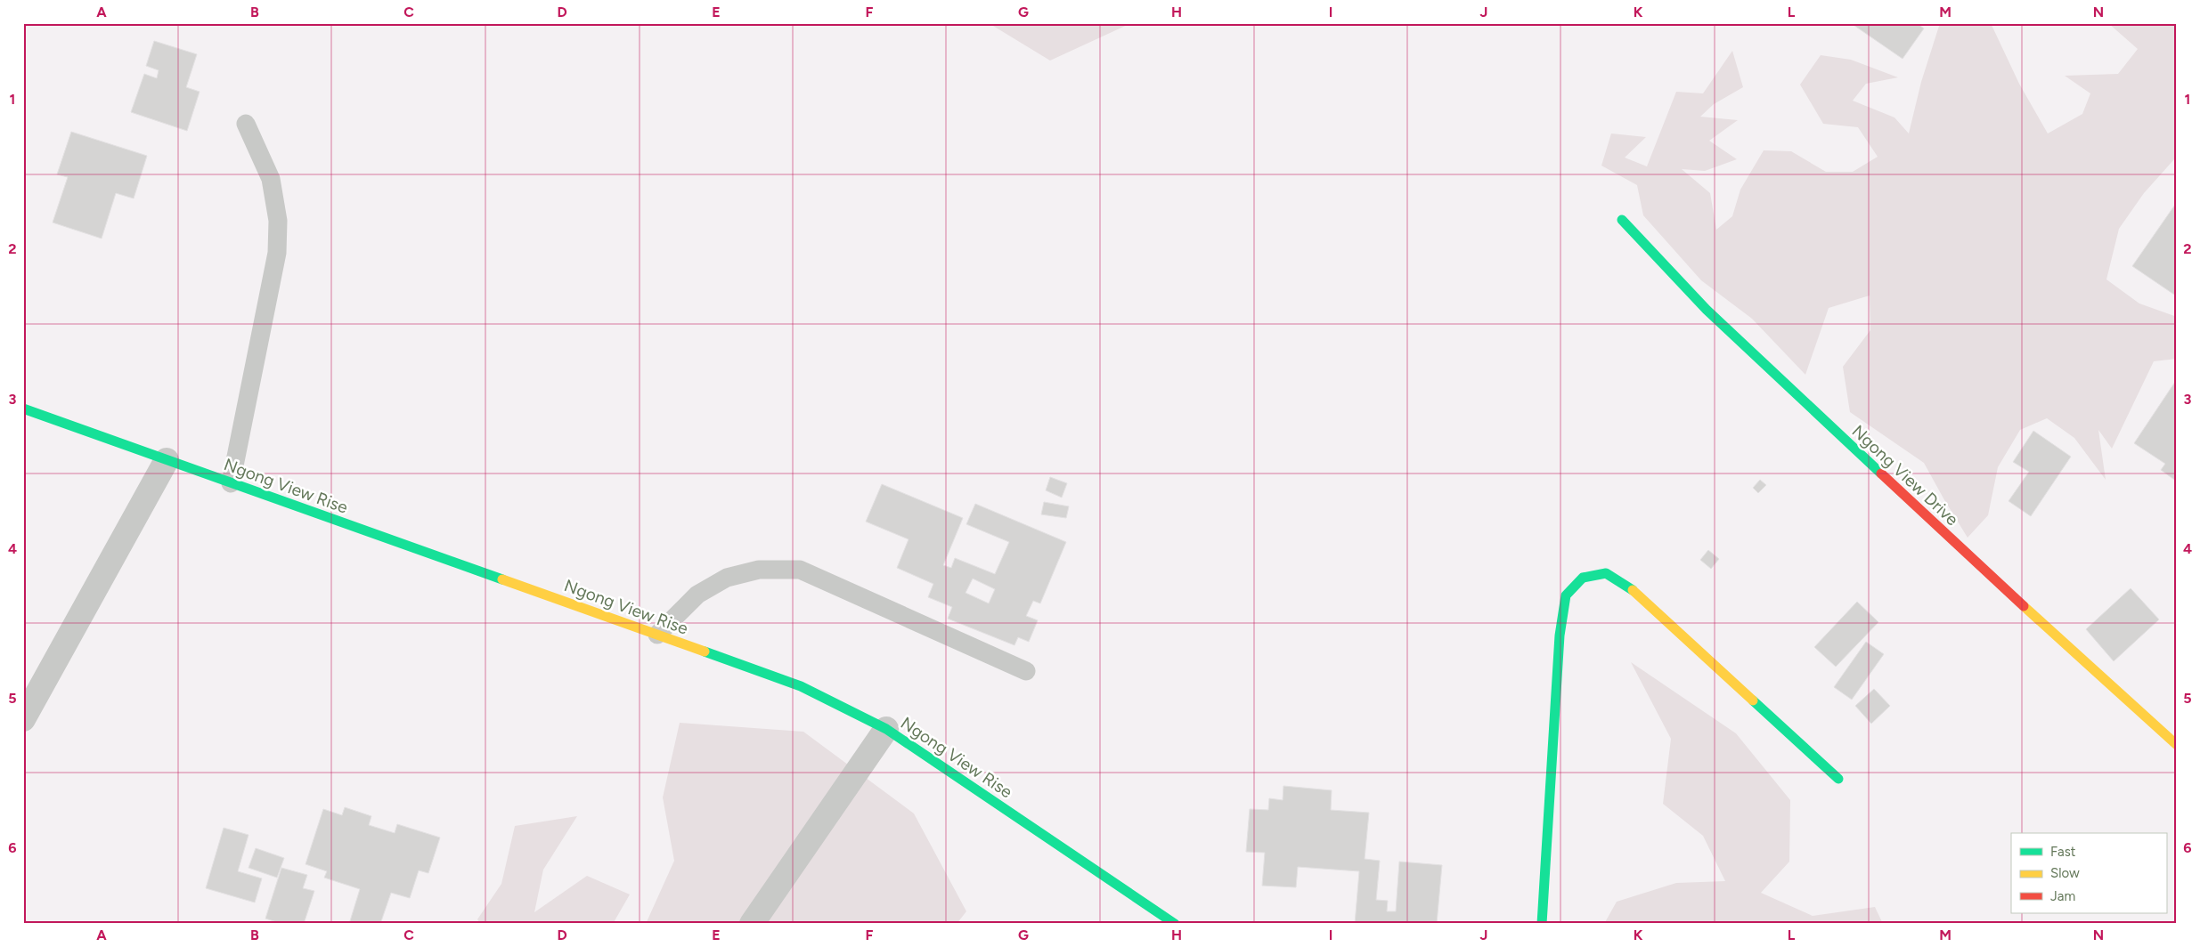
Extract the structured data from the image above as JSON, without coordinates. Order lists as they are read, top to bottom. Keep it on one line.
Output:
{"streets":{"street":["Ngong View Drive","Ngong View Rise"]},"legend":["Fast","Slow","Jam"],"grid":{"columns":["A","B","C","D","E","F","G","H","I","J","K","L","M","N"],"rows":["1","2","3","4","5","6"]}}
